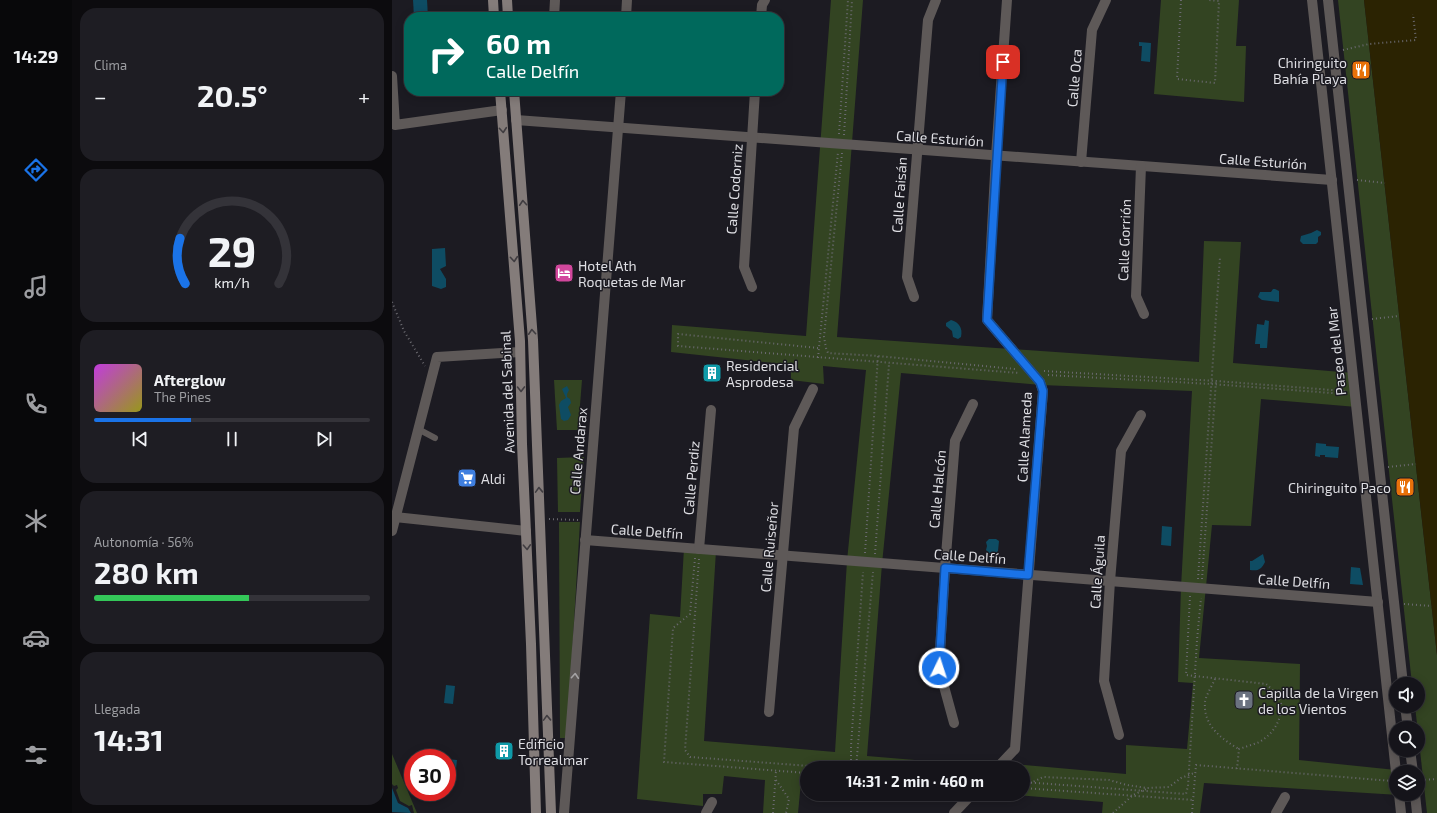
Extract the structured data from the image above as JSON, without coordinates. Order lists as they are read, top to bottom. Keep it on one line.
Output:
{"streets":{"street":["Calle Oca","Calle Esturión","Calle Codorniz","Calle Faisán","Calle Gorrión","Paseo del Mar","Avenida del Sabinal","Calle Alameda","Calle Andarax","Calle Perdiz","Calle Halcón","Calle Delfín","Calle Ruiseñor","Calle Águila"]},"crossings":[["Calle Oca","Calle Esturión"],["Calle Esturión","Calle Codorniz"],["Calle Esturión","Calle Faisán"],["Calle Esturión","Calle Gorrión"],["Calle Esturión","Paseo del Mar"],["Calle Esturión","Avenida del Sabinal"],["Calle Esturión","Calle Alameda"],["Calle Esturión","Calle Andarax"],["Paseo del Mar","Calle Delfín"],["Calle Alameda","Calle Delfín"],["Calle Andarax","Calle Delfín"],["Calle Perdiz","Calle Delfín"],["Calle Halcón","Calle Delfín"],["Calle Delfín","Calle Ruiseñor"],["Calle Delfín","Calle Águila"]],"one_way":["Calle Andarax"],"places":{"restaurant":["Chiringuito Bahía Playa","Chiringuito Paco"],"hotel":["Hotel Ath Roquetas de Mar"],"building":["Residencial Asprodesa","Edificio Torrealmar"],"supermarket":["Aldi"],"church":["Capilla de la Virgen de los Vientos"]},"page":{"tabs":"14:29","tile":["Clima",["Autonomía · 56%","280 km"],["Llegada","14:31"]],"turn":["60 m","Calle Delfín"],"heat":["−","20.5°","+"],"song":["Afterglow","The Pines"],"limit":"30","trip":"14:31 · 2 min · 460 m","gauge":["29","km/h"]}}
